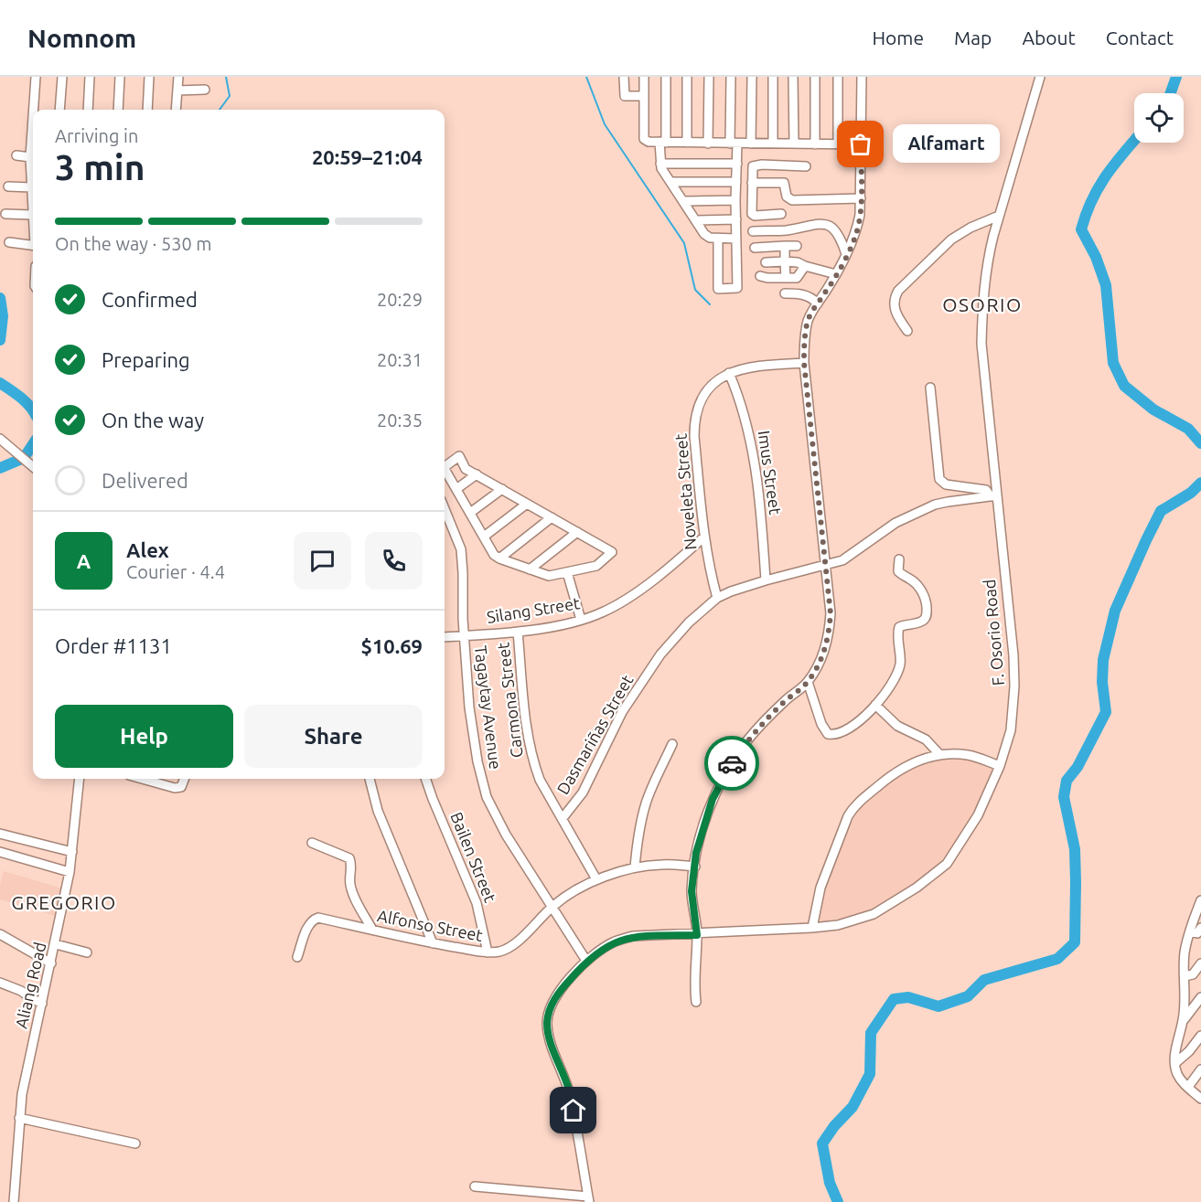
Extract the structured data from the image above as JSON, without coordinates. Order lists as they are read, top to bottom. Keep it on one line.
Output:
{"streets":{"street":["Imus Street","Noveleta Street","Silang Street","F. Osorio Road","Carmona Street","Tagaytay Avenue","Dasmariñas Street","Bailen Street","Alfonso Street","Aliang Road"]},"crossings":[["Imus Street","Noveleta Street"],["Imus Street","Dasmariñas Street"],["Noveleta Street","Silang Street"],["Noveleta Street","Dasmariñas Street"],["Silang Street","Carmona Street"],["Silang Street","Tagaytay Avenue"],["F. Osorio Road","Tagaytay Avenue"],["F. Osorio Road","Dasmariñas Street"],["Carmona Street","Dasmariñas Street"],["Carmona Street","Alfonso Street"],["Tagaytay Avenue","Alfonso Street"],["Bailen Street","Alfonso Street"]],"districts":["OSORIO","GREGORIO"],"places":["Alfamart"],"page":{"header":"Nomnom","nav":["Home","Map","About","Contact"],"heading":["3 min","Arriving in","20:59–21:04"],"panel":["Alex","Courier · 4.4","Order #1131","$10.69"],"bubble":"Alfamart","bar":"On the way · 530 m","list":[["Confirmed","20:29"],["Preparing","20:31"],["On the way","20:35"],"Delivered"],"round":"A","buttons":["Help","Share"]}}
